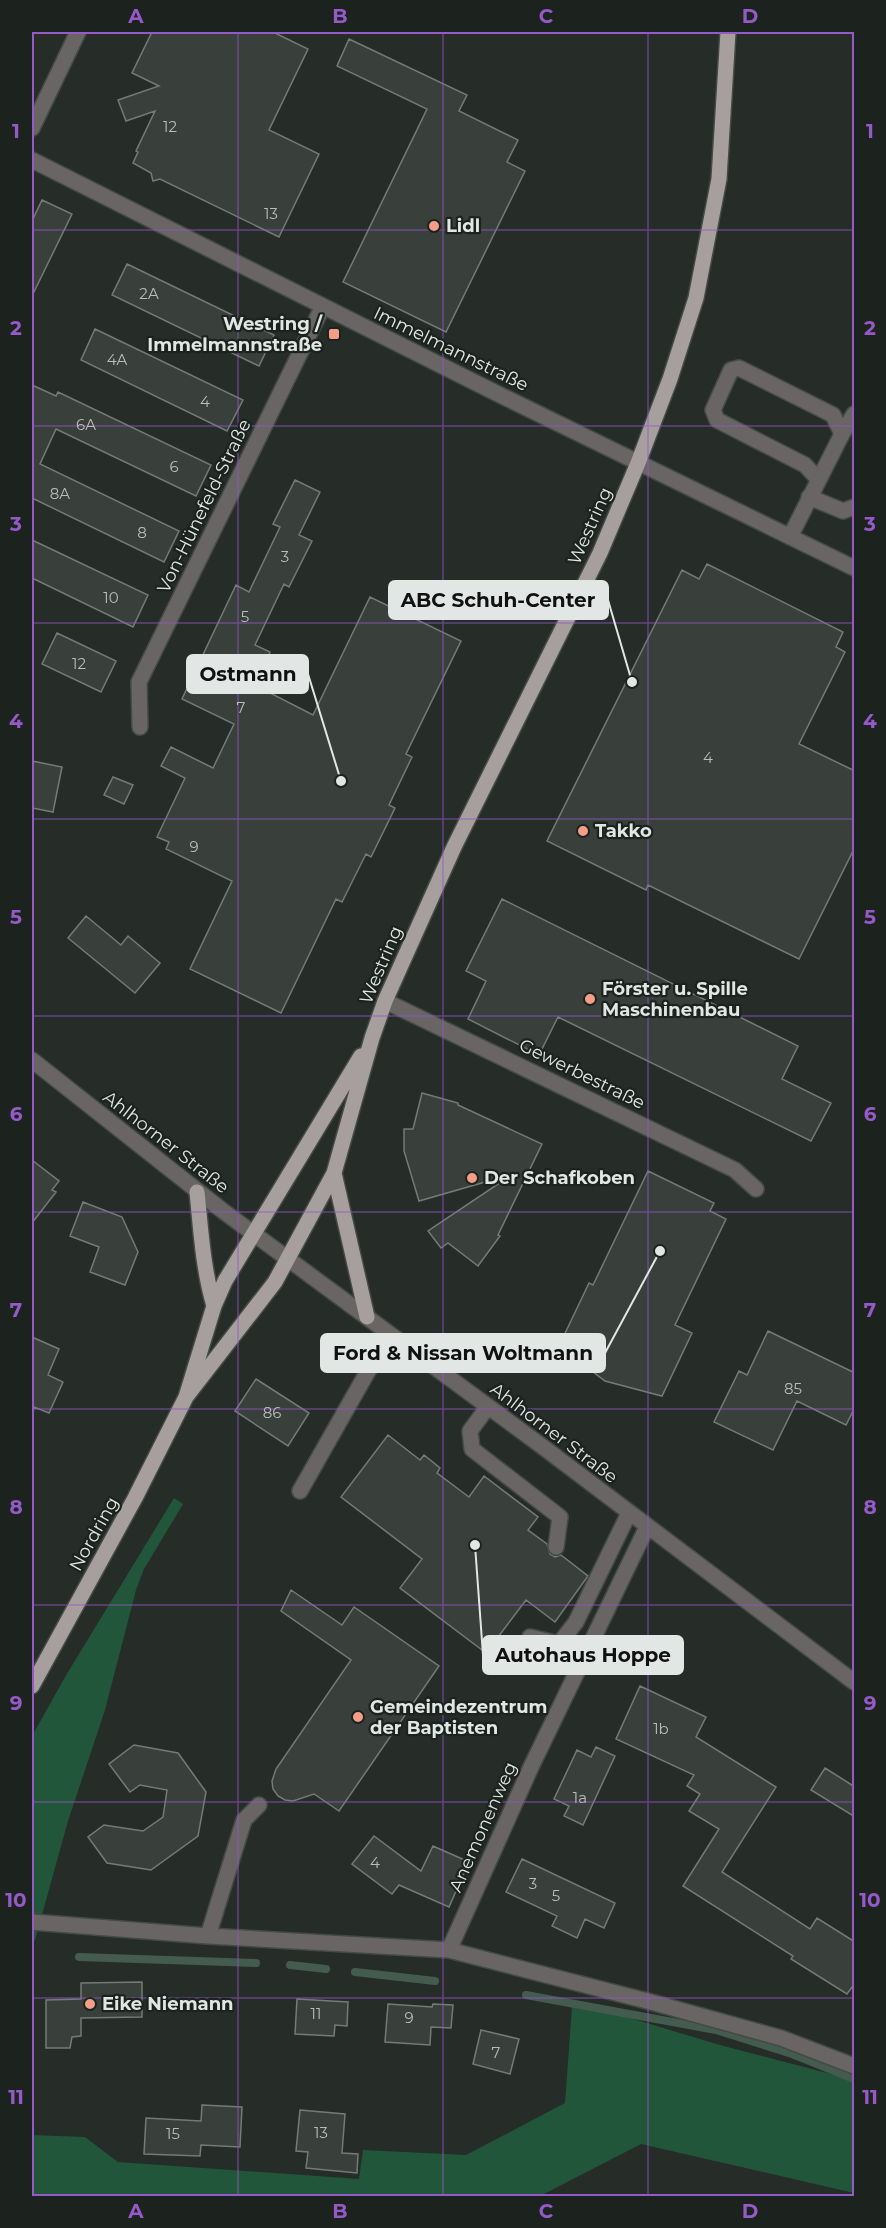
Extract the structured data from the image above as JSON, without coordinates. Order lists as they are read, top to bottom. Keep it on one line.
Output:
{"streets":{"main road":["Westring","Nordring"],"street":["Immelmannstraße","Von-Hünefeld-Straße","Gewerbestraße","Ahlhorner Straße","Anemonenweg"]},"crossings":[["Immelmannstraße","Von-Hünefeld-Straße"],["Immelmannstraße","Westring"],["Westring","Gewerbestraße"],["Westring","Ahlhorner Straße"],["Westring","Nordring"],["Ahlhorner Straße","Nordring"],["Ahlhorner Straße","Anemonenweg"]],"places":{"other":["Lidl","ABC Schuh-Center","Ostmann","Takko","Förster u. Spille Maschinenbau","Der Schafkoben","Ford & Nissan Woltmann","Autohaus Hoppe","Gemeindezentrum der Baptisten","Eike Niemann"],"transit":["Westring / Immelmannstraße"]},"house_numbers":["12","13","2A","4A","4","6A","6","8A","8","3","10","5","12","7","4","9","85","86","1b","1a","4","3","5","11","9","7","13","15"],"grid":{"columns":["A","B","C","D"],"rows":["1","2","3","4","5","6","7","8","9","10","11"]}}
